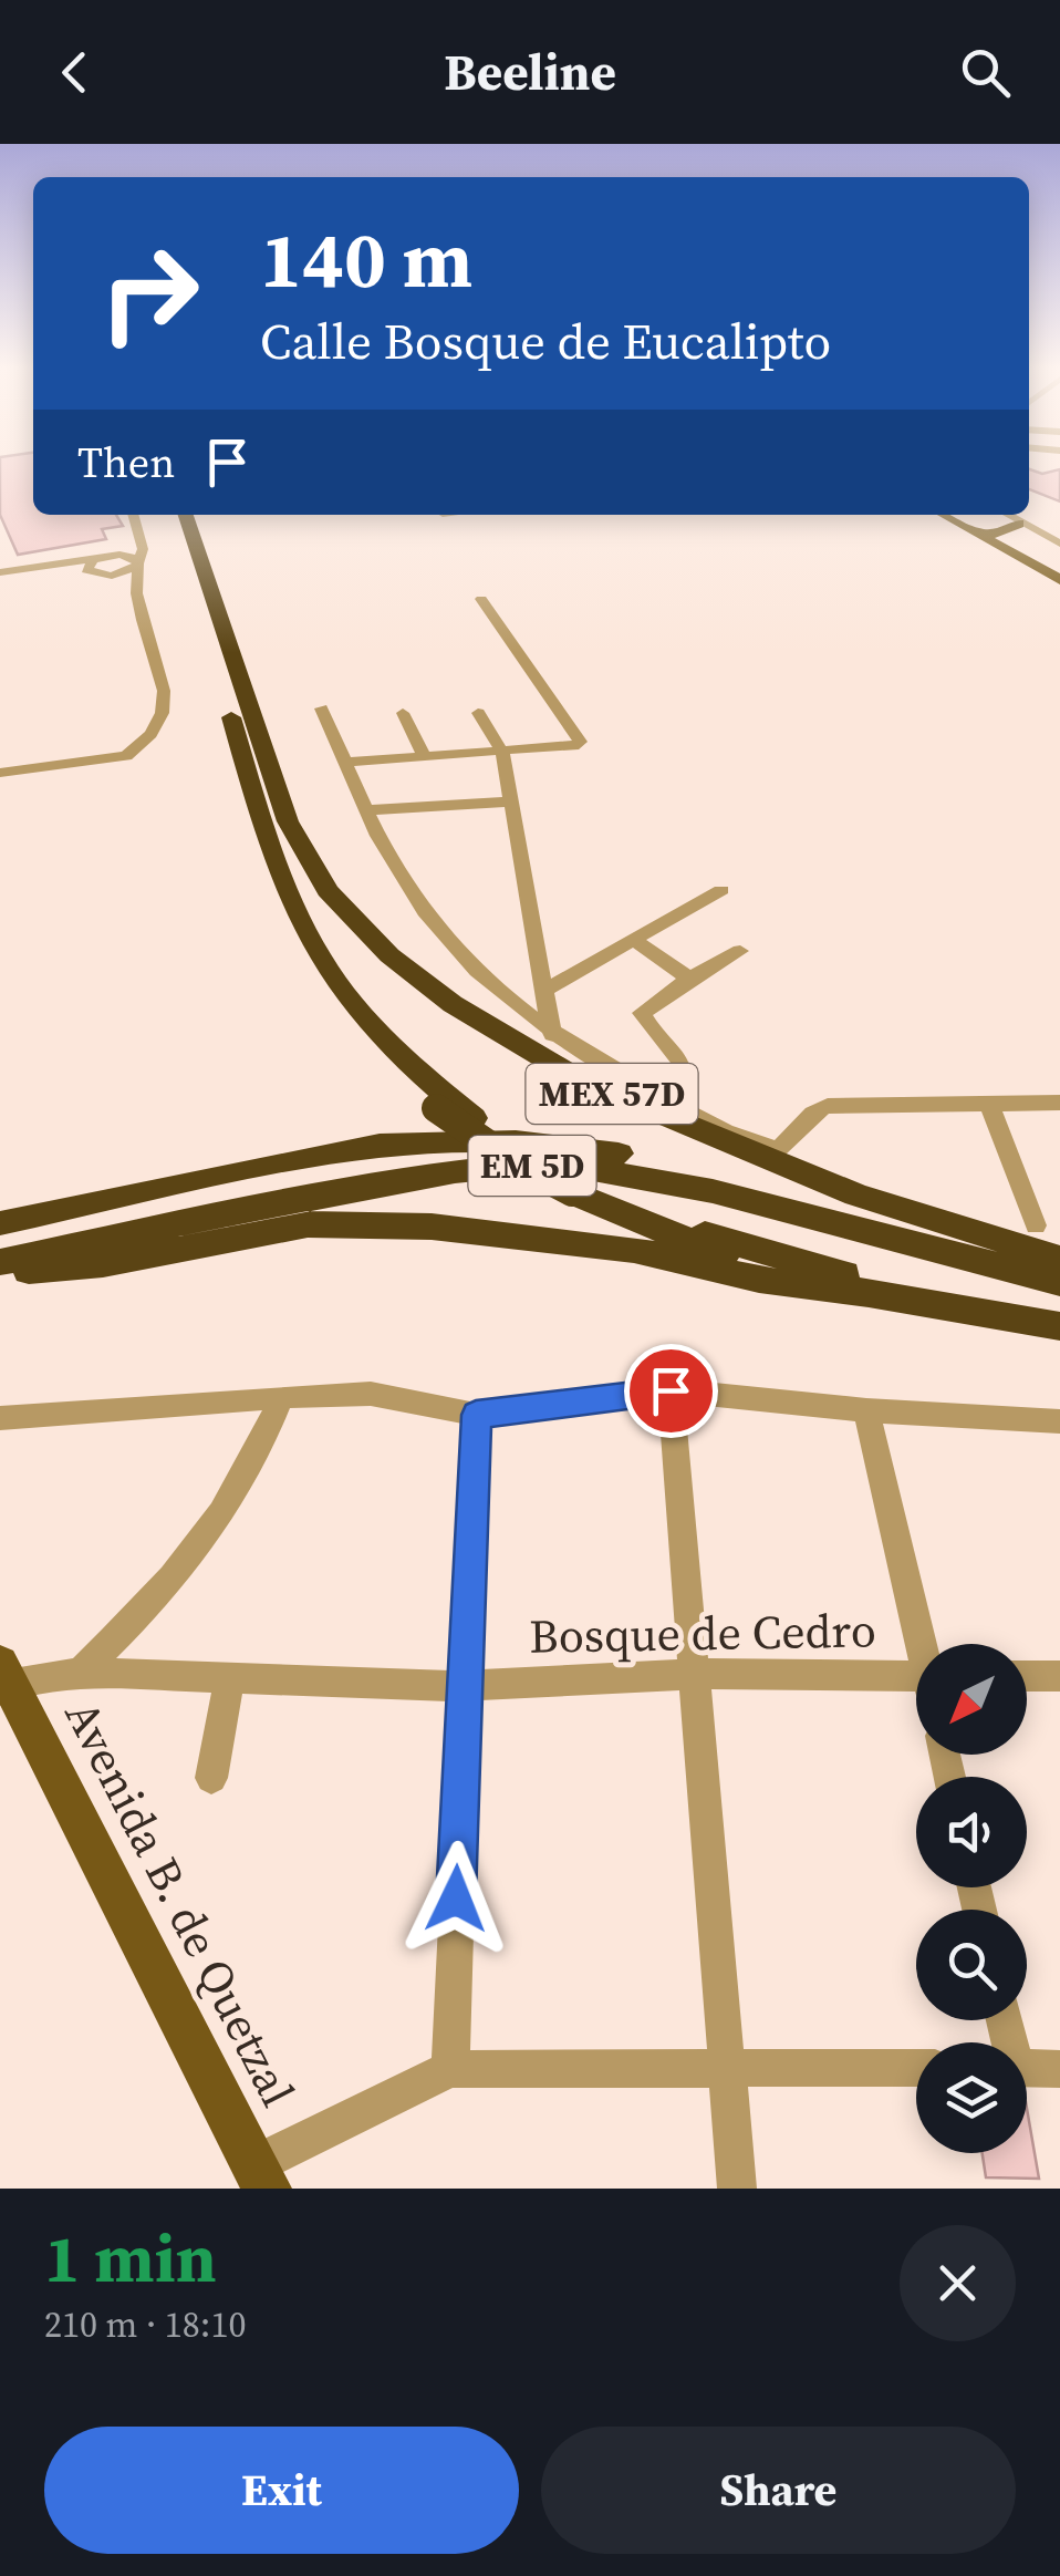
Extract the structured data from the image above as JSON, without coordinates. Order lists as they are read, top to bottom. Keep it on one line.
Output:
{"streets":{"highway":["MEX 57D","EM 5D"],"main road":["Avenida B. de Quetzal"],"street":["Bosque de Cedro"]},"crossings":[["MEX 57D","EM 5D"],["Bosque de Cedro","Avenida B. de Quetzal"]],"north":"bottom left","page":{"header":"Beeline","turn":["140 m","Calle Bosque de Eucalipto"],"then":"Then","heading":["1 min","210 m · 18:10"],"buttons":["Exit","Share"]}}
